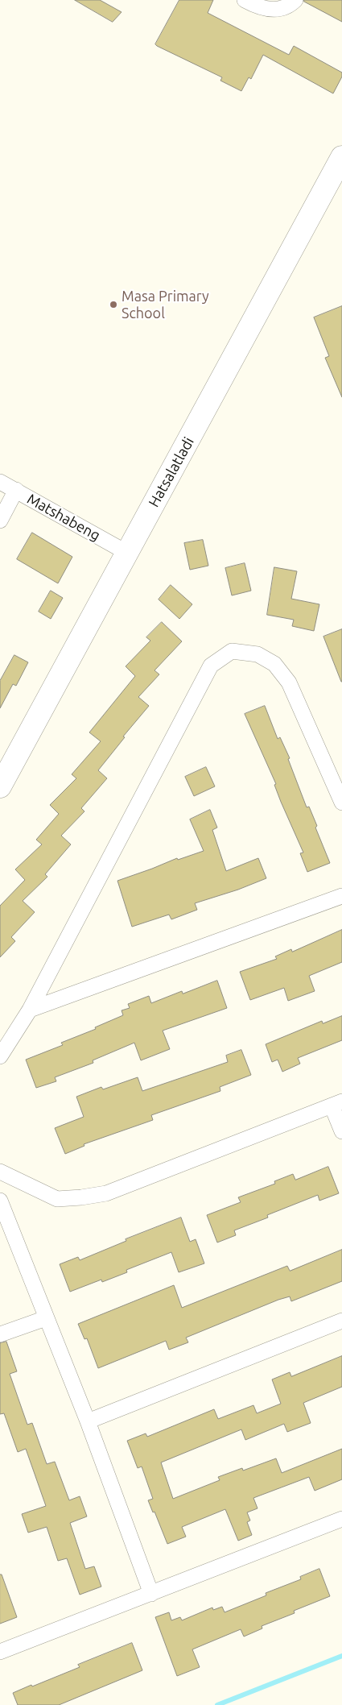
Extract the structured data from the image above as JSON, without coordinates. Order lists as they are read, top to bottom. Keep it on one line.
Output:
{"streets":{"street":["Hatsalatladi","Matshabeng"]},"crossings":[["Hatsalatladi","Matshabeng"]],"places":["Masa Primary School"]}
